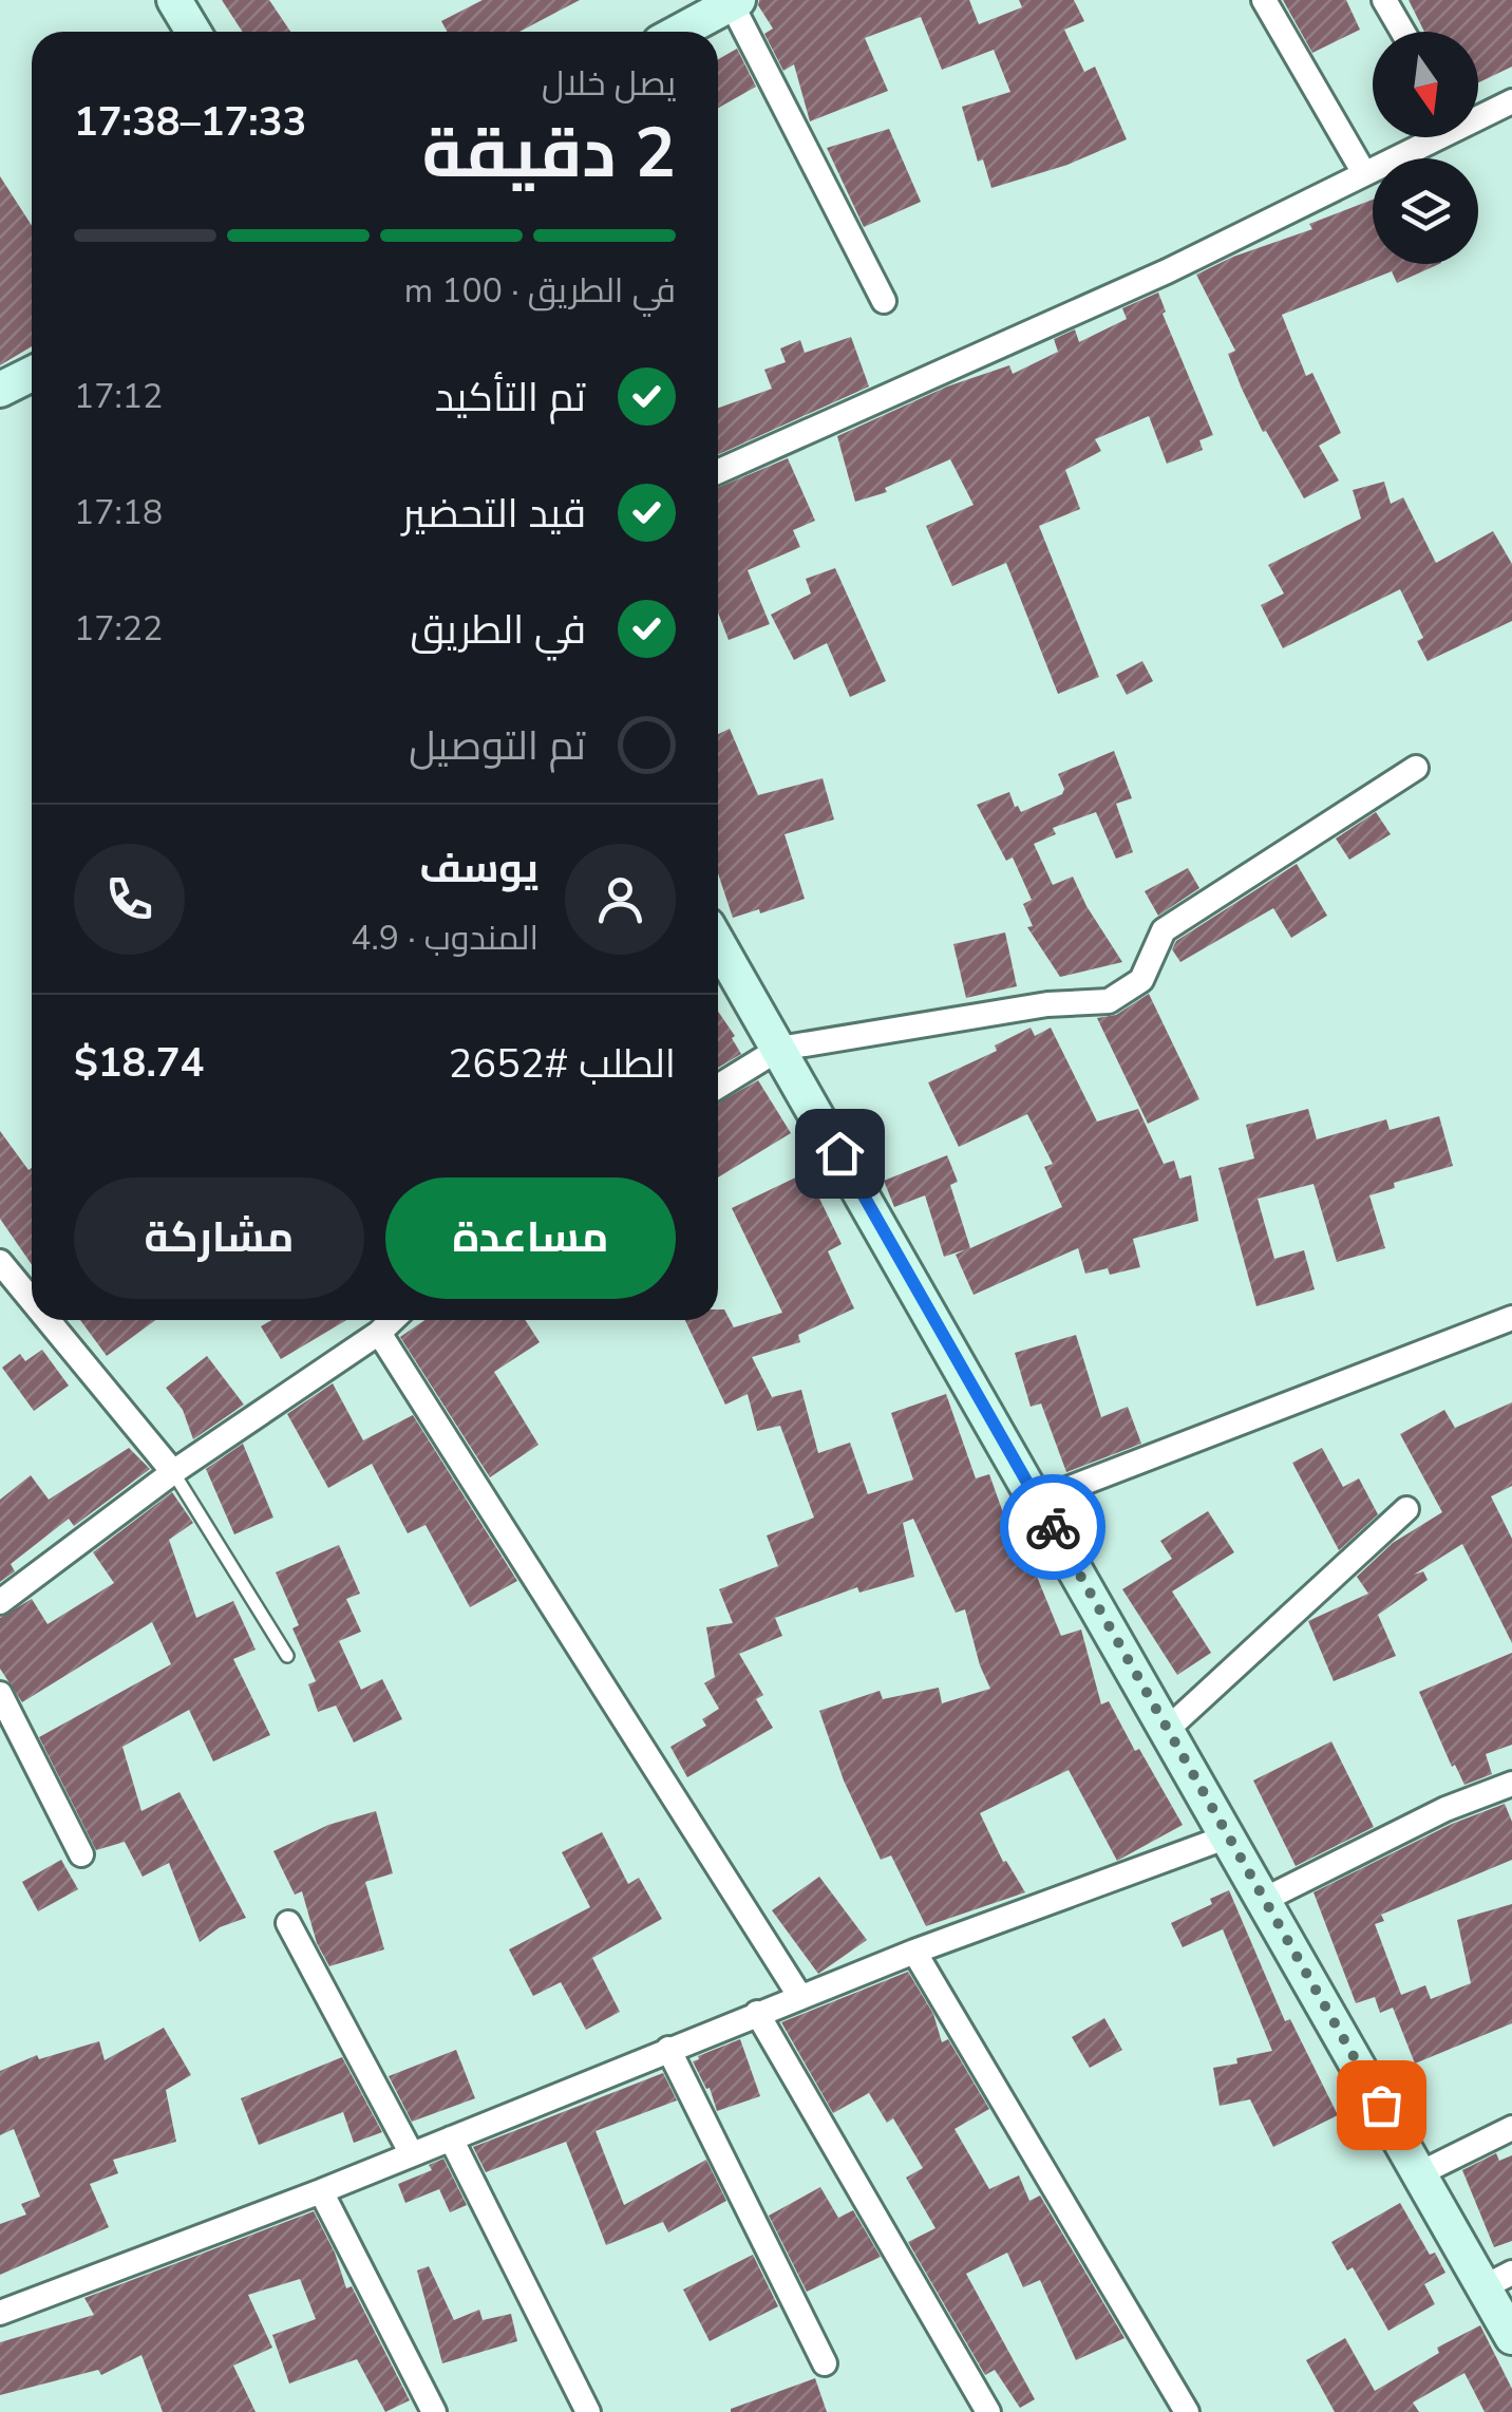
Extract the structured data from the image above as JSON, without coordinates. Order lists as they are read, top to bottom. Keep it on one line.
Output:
{"north":"bottom","page":{"heading":["2 دقيقة","يصل خلال","17:33–17:38"],"panel":["يوسف","المندوب · 4.9","الطلب #2652","$18.74"],"bar":"في الطريق · 100 m","list":[["تم التأكيد","17:12"],["قيد التحضير","17:18"],["في الطريق","17:22"],"تم التوصيل"],"buttons":["مساعدة","مشاركة"]}}
